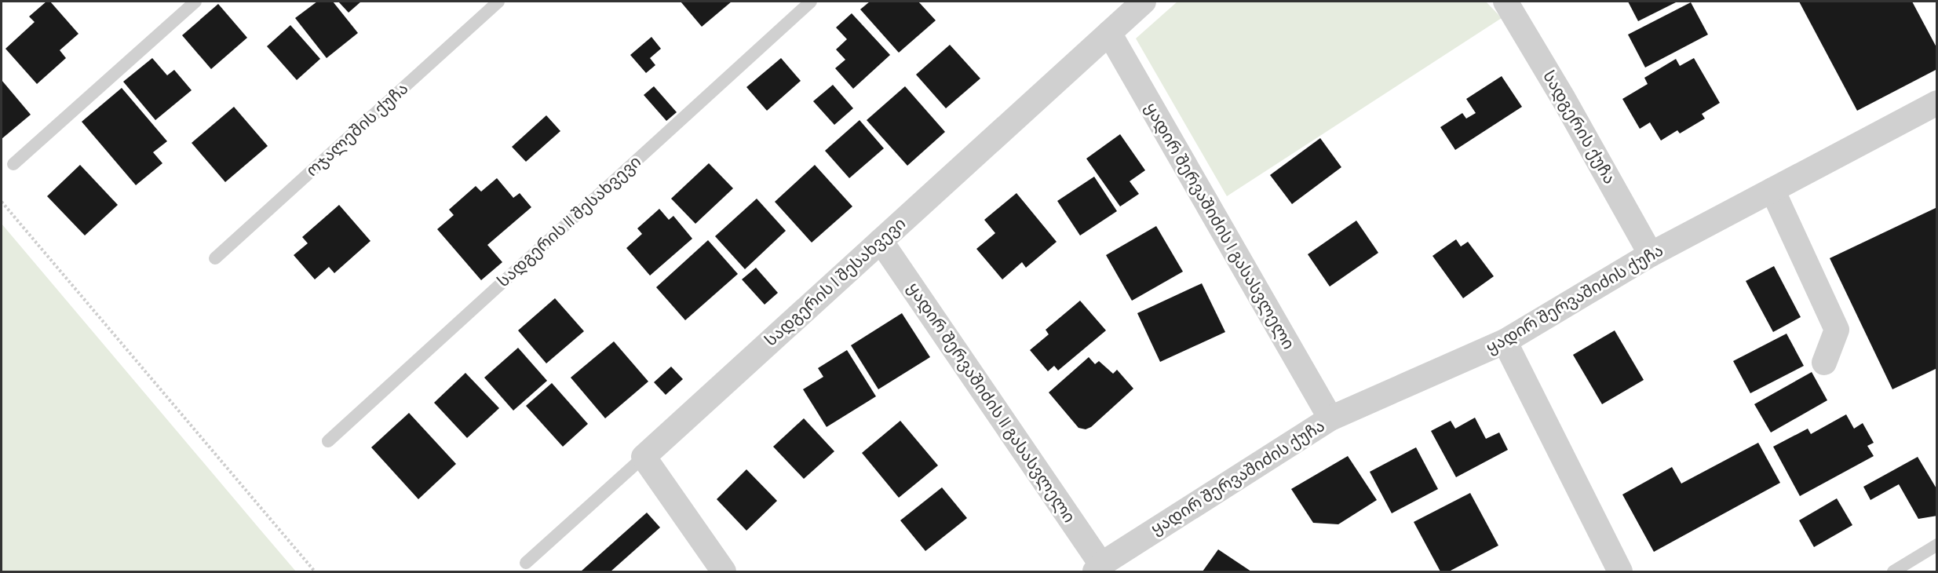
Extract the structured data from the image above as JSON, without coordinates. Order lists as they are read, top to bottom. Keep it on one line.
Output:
{"streets":{"street":["სადგერის ქუჩა","ყადირ შერვაშიძის I გასასვლელი","სადგერის I შესახვევი","ყადირ შერვაშიძის ქუჩა","ყადირ შერვაშიძის II გასასვლელი"],"lane":["ოჯალეშის ქუჩა","სადგერის II შესახვევი"]},"crossings":[["სადგერის ქუჩა","ყადირ შერვაშიძის ქუჩა"],["ყადირ შერვაშიძის I გასასვლელი","სადგერის I შესახვევი"],["ყადირ შერვაშიძის I გასასვლელი","ყადირ შერვაშიძის ქუჩა"],["სადგერის I შესახვევი","ყადირ შერვაშიძის II გასასვლელი"],["ყადირ შერვაშიძის ქუჩა","ყადირ შერვაშიძის II გასასვლელი"]]}
